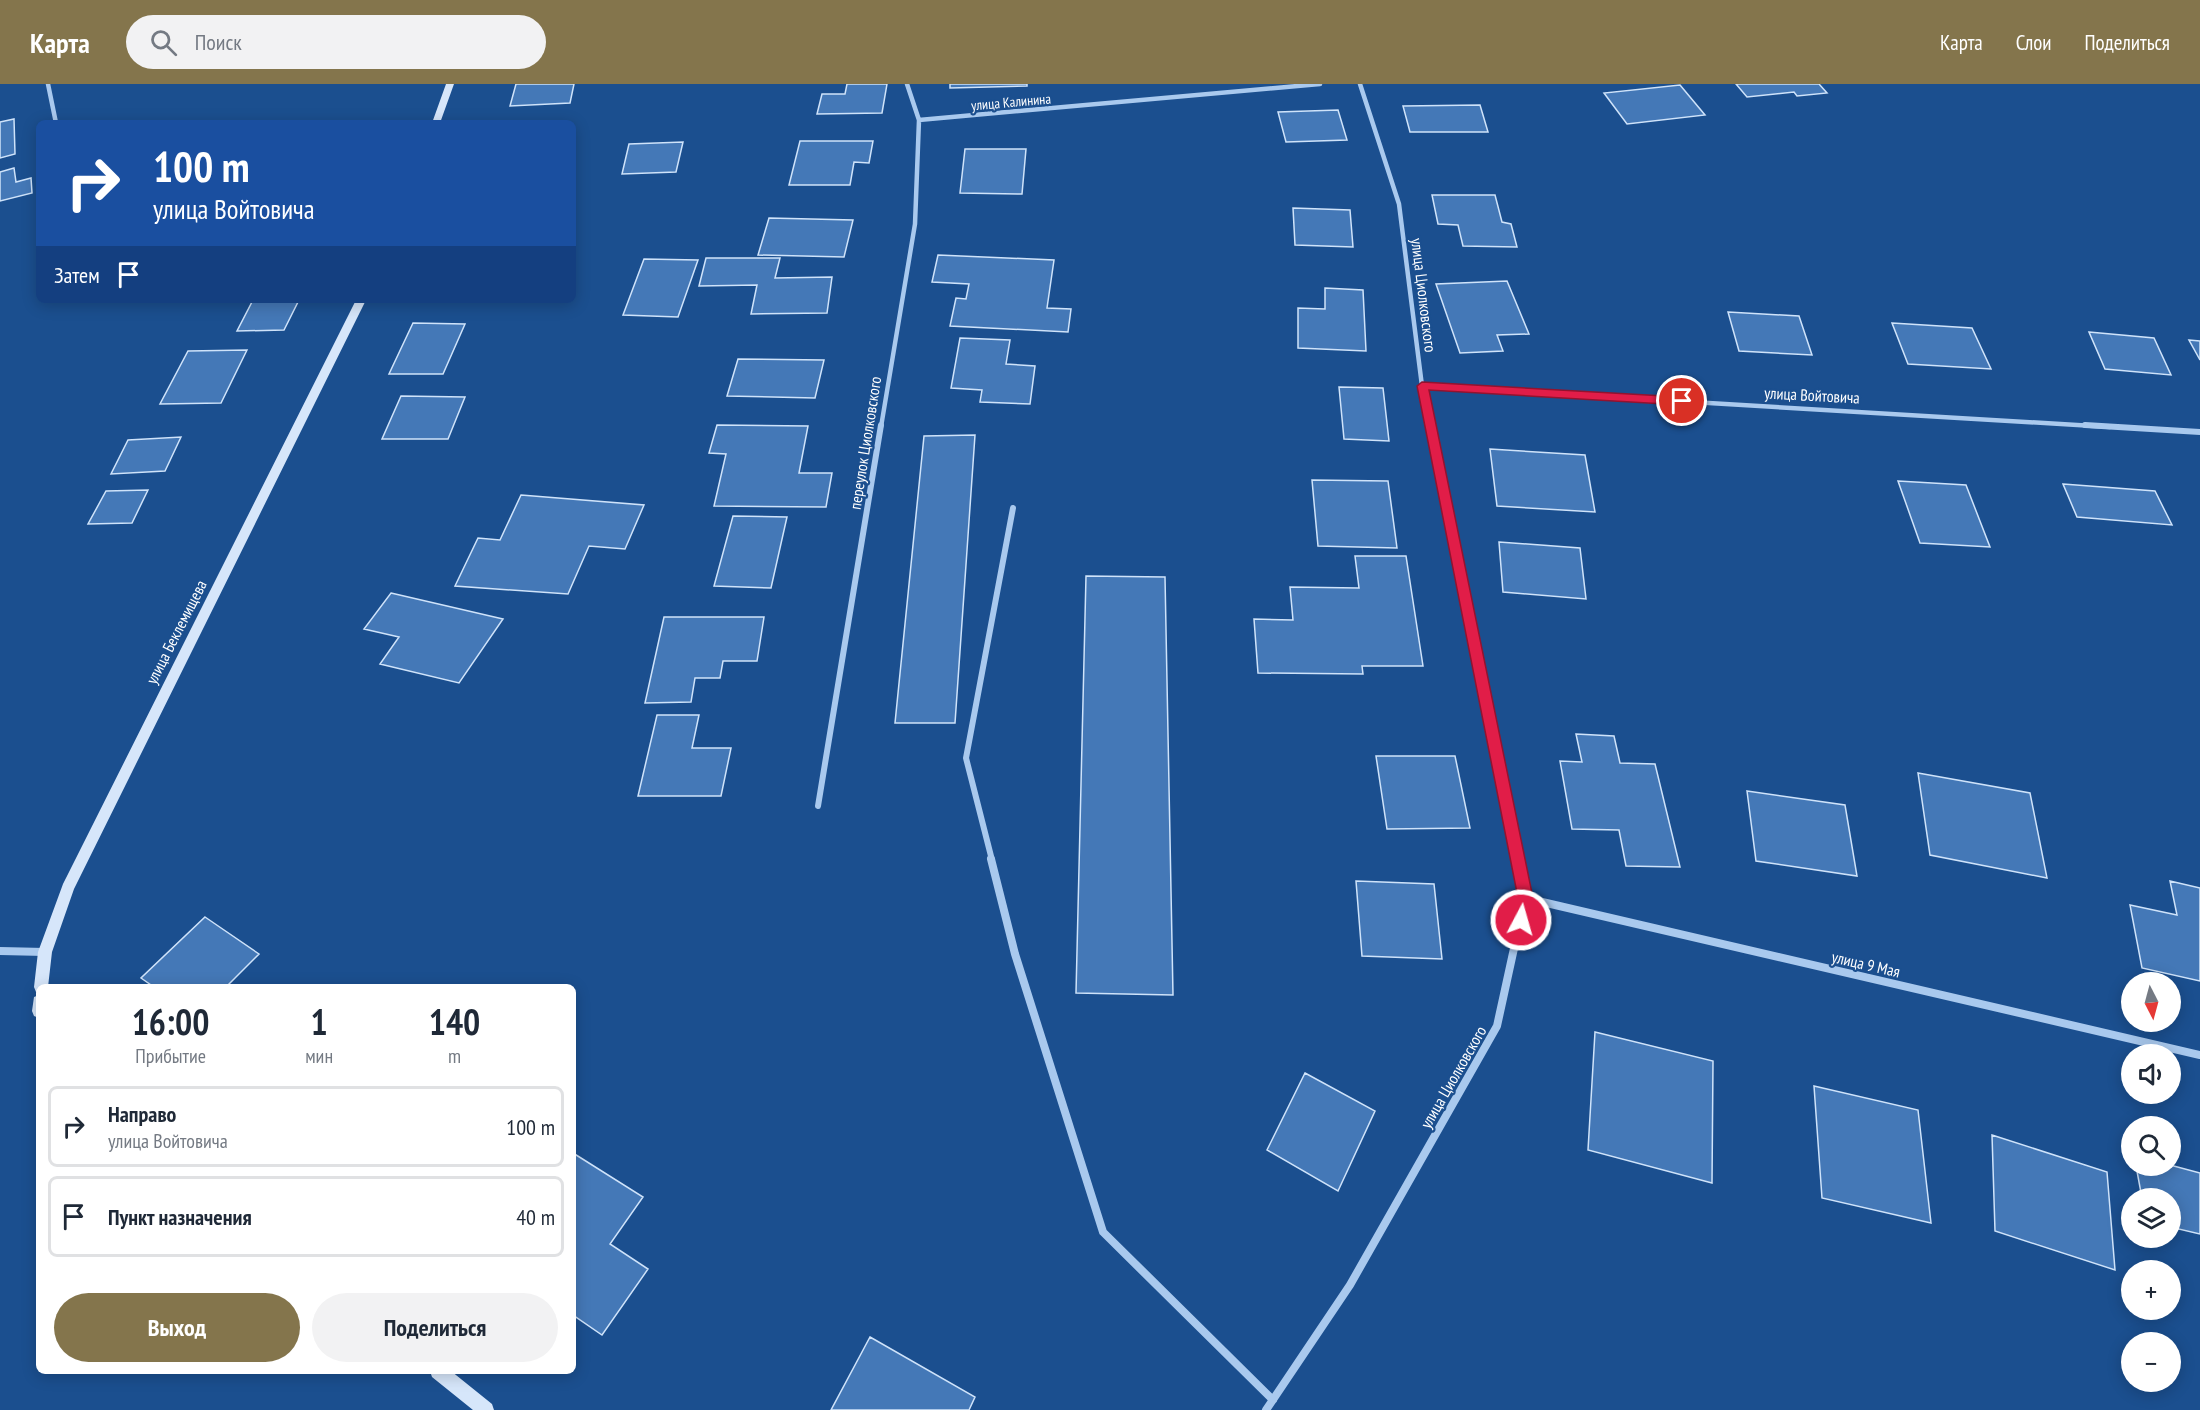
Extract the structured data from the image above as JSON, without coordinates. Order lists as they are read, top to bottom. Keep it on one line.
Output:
{"streets":{"main road":["улица Беклемищева"],"street":["улица Калинина","улица Циолковского","улица Войтовича","переулок Циолковского","улица 9 Мая"]},"crossings":[["улица Калинина","переулок Циолковского"],["улица Циолковского","улица Войтовича"],["улица Циолковского","улица 9 Мая"]],"north":"bottom","page":{"header":"Карта","search":"Поиск","nav":["Карта","Слои","Поделиться"],"turn":["100 m","улица Войтовича"],"then":"Затем","map_buttons":["+","−"],"eta":["16:00","Прибытие","1","мин","140","m"],"list":[{"name":"Направо","note":"улица Войтовича","value":"100 m"},{"name":"Пункт назначения","value":"40 m"}],"buttons":["Выход","Поделиться"]}}
